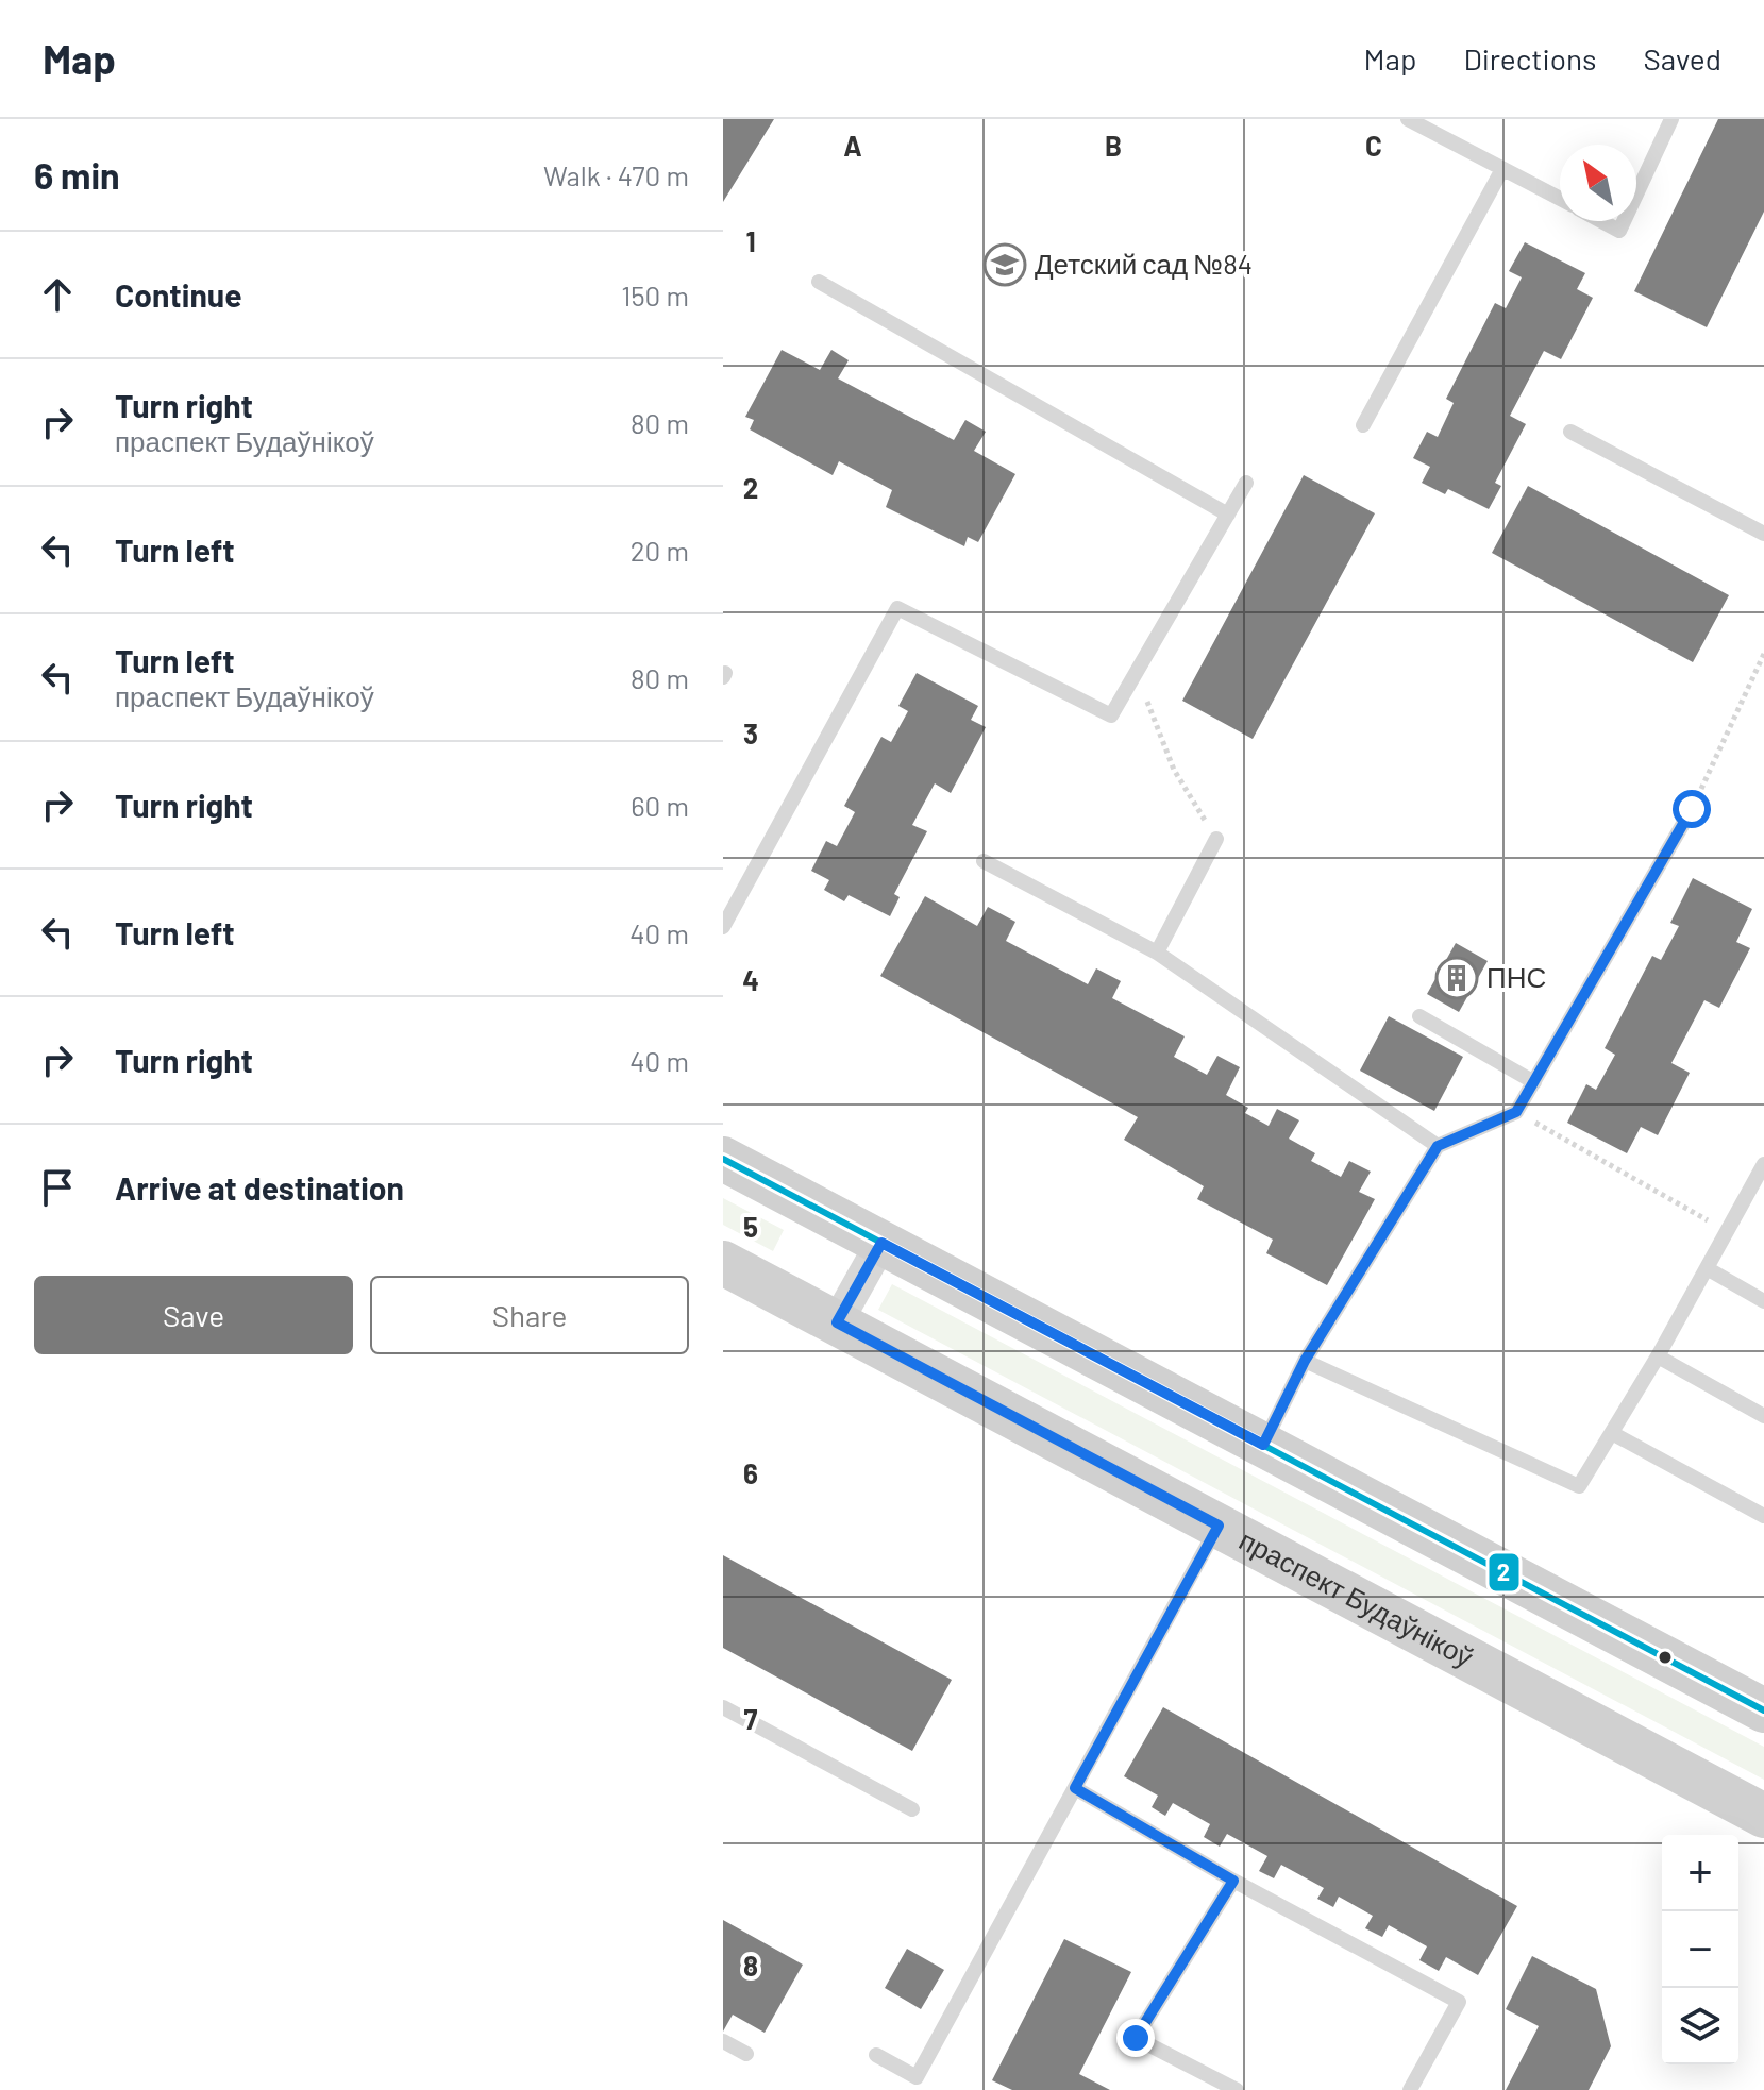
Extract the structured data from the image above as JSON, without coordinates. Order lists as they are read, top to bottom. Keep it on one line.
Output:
{"streets":{"main road":["праспект Будаўнікоў"]},"places":{"school or university":["Детский сад №84"],"building":["ПНС"]},"lines":["transit line 2"],"north":"top left","page":{"header":"Map","nav":["Map","Directions","Saved"],"heading":["6 min","Walk · 470 m"],"list":[["Continue","150 m"],["Turn right","праспект Будаўнікоў","80 m"],["Turn left","20 m"],["Turn left","праспект Будаўнікоў","80 m"],["Turn right","60 m"],["Turn left","40 m"],["Turn right","40 m"],"Arrive at destination"],"buttons":["Save","Share"],"map_buttons":["+","−"]},"grid":{"columns":["A","B","C"],"rows":["1","2","3","4","5","6","7","8"]}}
